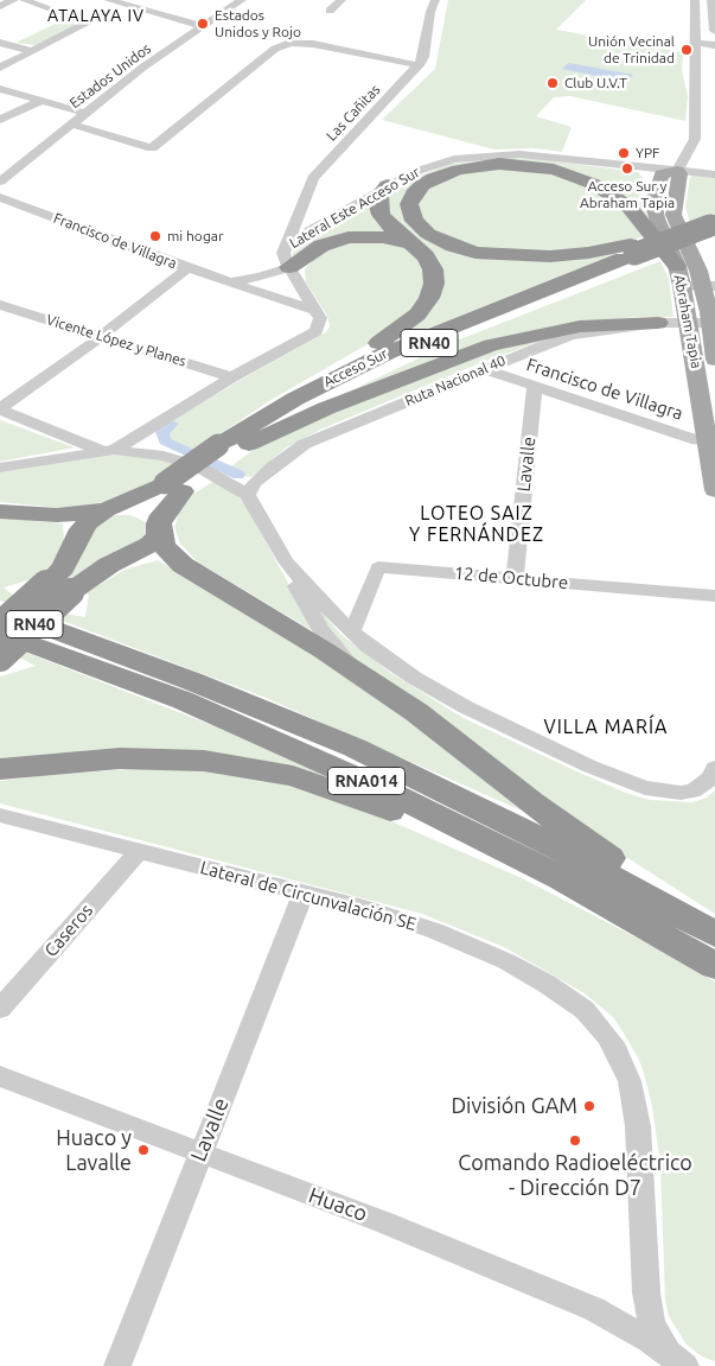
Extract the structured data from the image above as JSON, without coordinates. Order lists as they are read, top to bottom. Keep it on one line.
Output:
{"streets":{"highway":["RN40","Acceso Sur","RNA014"],"main road":["Abraham Tapia"],"street":["Estados Unidos","Las Cañitas","Lateral Este Acceso Sur","Francisco de Villagra","Vicente López y Planes","Ruta Nacional 40","Lavalle","12 de Octubre","Lateral de Circunvalación SE","Caseros","Huaco"]},"crossings":[["Las Cañitas","Lateral Este Acceso Sur"],["Lateral Este Acceso Sur","Francisco de Villagra"],["Lateral Este Acceso Sur","Abraham Tapia"],["Francisco de Villagra","Abraham Tapia"],["Francisco de Villagra","Ruta Nacional 40"],["Francisco de Villagra","Lavalle"],["Abraham Tapia","Ruta Nacional 40"],["Lavalle","12 de Octubre"],["Lavalle","Lateral de Circunvalación SE"],["Lavalle","Huaco"],["Lateral de Circunvalación SE","Caseros"]],"districts":["ATALAYA IV","LOTEO SAIZ Y FERNÁNDEZ","VILLA MARÍA"],"places":["Estados Unidos y Rojo","Unión Vecinal de Trinidad","Club U.V.T","YPF","Acceso Sur y Abraham Tapia","mi hogar","División GAM","Comando Radioeléctrico - Dirección D7","Huaco y Lavalle"]}
